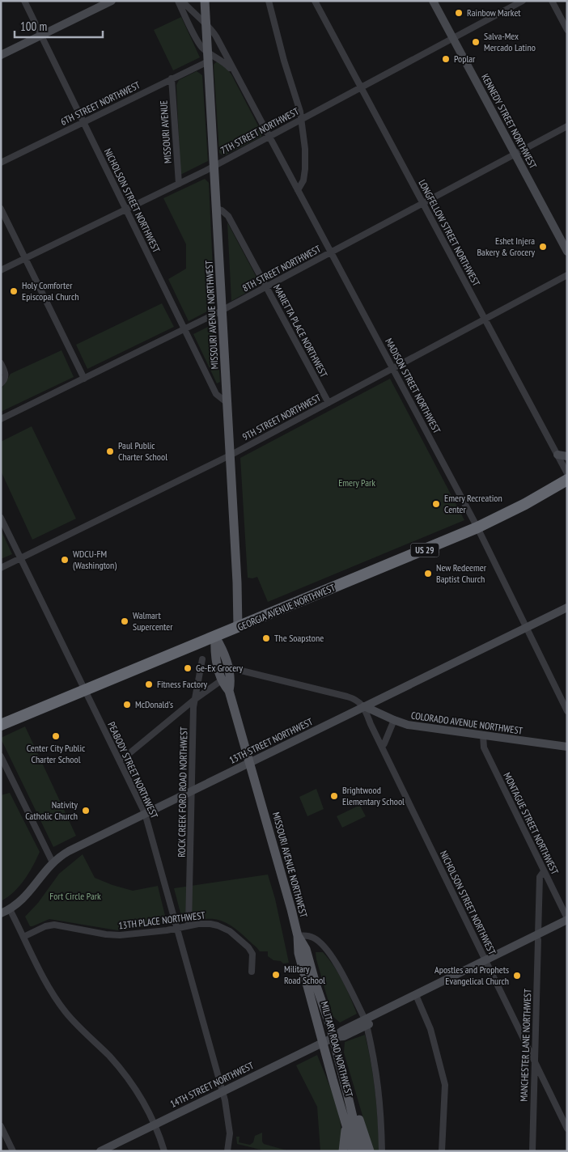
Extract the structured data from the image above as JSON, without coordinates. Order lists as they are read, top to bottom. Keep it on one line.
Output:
{"streets":{"highway":["US 29","GEORGIA AVENUE NORTHWEST"],"main road":["MISSOURI AVENUE NORTHWEST","MILITARY ROAD NORTHWEST"],"street":["6TH STREET NORTHWEST","KENNEDY STREET NORTHWEST","7TH STREET NORTHWEST","MISSOURI AVENUE","NICHOLSON STREET NORTHWEST","LONGFELLOW STREET NORTHWEST","8TH STREET NORTHWEST","MARIETTA PLACE NORTHWEST","MADISON STREET NORTHWEST","9TH STREET NORTHWEST","COLORADO AVENUE NORTHWEST","13TH STREET NORTHWEST","PEABODY STREET NORTHWEST","ROCK CREEK FORD ROAD NORTHWEST","MONTAGUE STREET NORTHWEST","13TH PLACE NORTHWEST","MANCHESTER LANE NORTHWEST","14TH STREET NORTHWEST"]},"crossings":[["6TH STREET NORTHWEST","MISSOURI AVENUE"],["6TH STREET NORTHWEST","NICHOLSON STREET NORTHWEST"],["6TH STREET NORTHWEST","MISSOURI AVENUE NORTHWEST"],["6TH STREET NORTHWEST","MADISON STREET NORTHWEST"],["KENNEDY STREET NORTHWEST","7TH STREET NORTHWEST"],["KENNEDY STREET NORTHWEST","8TH STREET NORTHWEST"],["7TH STREET NORTHWEST","MISSOURI AVENUE"],["7TH STREET NORTHWEST","NICHOLSON STREET NORTHWEST"],["7TH STREET NORTHWEST","LONGFELLOW STREET NORTHWEST"],["7TH STREET NORTHWEST","MISSOURI AVENUE NORTHWEST"],["7TH STREET NORTHWEST","MADISON STREET NORTHWEST"],["NICHOLSON STREET NORTHWEST","8TH STREET NORTHWEST"],["NICHOLSON STREET NORTHWEST","MISSOURI AVENUE NORTHWEST"],["NICHOLSON STREET NORTHWEST","COLORADO AVENUE NORTHWEST"],["NICHOLSON STREET NORTHWEST","13TH STREET NORTHWEST"],["NICHOLSON STREET NORTHWEST","MANCHESTER LANE NORTHWEST"],["NICHOLSON STREET NORTHWEST","14TH STREET NORTHWEST"],["LONGFELLOW STREET NORTHWEST","8TH STREET NORTHWEST"],["LONGFELLOW STREET NORTHWEST","9TH STREET NORTHWEST"],["8TH STREET NORTHWEST","MISSOURI AVENUE NORTHWEST"],["8TH STREET NORTHWEST","MARIETTA PLACE NORTHWEST"],["8TH STREET NORTHWEST","MADISON STREET NORTHWEST"],["MISSOURI AVENUE NORTHWEST","MARIETTA PLACE NORTHWEST"],["MISSOURI AVENUE NORTHWEST","MADISON STREET NORTHWEST"],["MISSOURI AVENUE NORTHWEST","9TH STREET NORTHWEST"],["MISSOURI AVENUE NORTHWEST","GEORGIA AVENUE NORTHWEST"],["MISSOURI AVENUE NORTHWEST","COLORADO AVENUE NORTHWEST"],["MISSOURI AVENUE NORTHWEST","13TH STREET NORTHWEST"],["MISSOURI AVENUE NORTHWEST","MILITARY ROAD NORTHWEST"],["MARIETTA PLACE NORTHWEST","9TH STREET NORTHWEST"],["MADISON STREET NORTHWEST","9TH STREET NORTHWEST"],["MADISON STREET NORTHWEST","GEORGIA AVENUE NORTHWEST"],["MADISON STREET NORTHWEST","13TH STREET NORTHWEST"],["9TH STREET NORTHWEST","PEABODY STREET NORTHWEST"],["GEORGIA AVENUE NORTHWEST","PEABODY STREET NORTHWEST"],["COLORADO AVENUE NORTHWEST","13TH STREET NORTHWEST"],["COLORADO AVENUE NORTHWEST","MONTAGUE STREET NORTHWEST"],["13TH STREET NORTHWEST","PEABODY STREET NORTHWEST"],["13TH STREET NORTHWEST","ROCK CREEK FORD ROAD NORTHWEST"],["PEABODY STREET NORTHWEST","13TH PLACE NORTHWEST"],["PEABODY STREET NORTHWEST","14TH STREET NORTHWEST"],["ROCK CREEK FORD ROAD NORTHWEST","13TH PLACE NORTHWEST"],["MONTAGUE STREET NORTHWEST","MANCHESTER LANE NORTHWEST"],["MONTAGUE STREET NORTHWEST","14TH STREET NORTHWEST"],["MANCHESTER LANE NORTHWEST","14TH STREET NORTHWEST"],["MILITARY ROAD NORTHWEST","14TH STREET NORTHWEST"]],"parks":["Emery Park","Fort Circle Park"],"places":["Rainbow Market","Salva-Mex Mercado Latino","Poplar","Eshet Injera Bakery & Grocery","Holy Comforter Episcopal Church","Paul Public Charter School","Emery Recreation Center","WDCU-FM (Washington)","New Redeemer Baptist Church","Walmart Supercenter","The Soapstone","Ge-Ex Grocery","Fitness Factory","McDonald's","Center City Public Charter School","Brightwood Elementary School","Nativity Catholic Church","Military Road School","Apostles and Prophets Evangelical Church"],"scale_bar":"100 m"}
